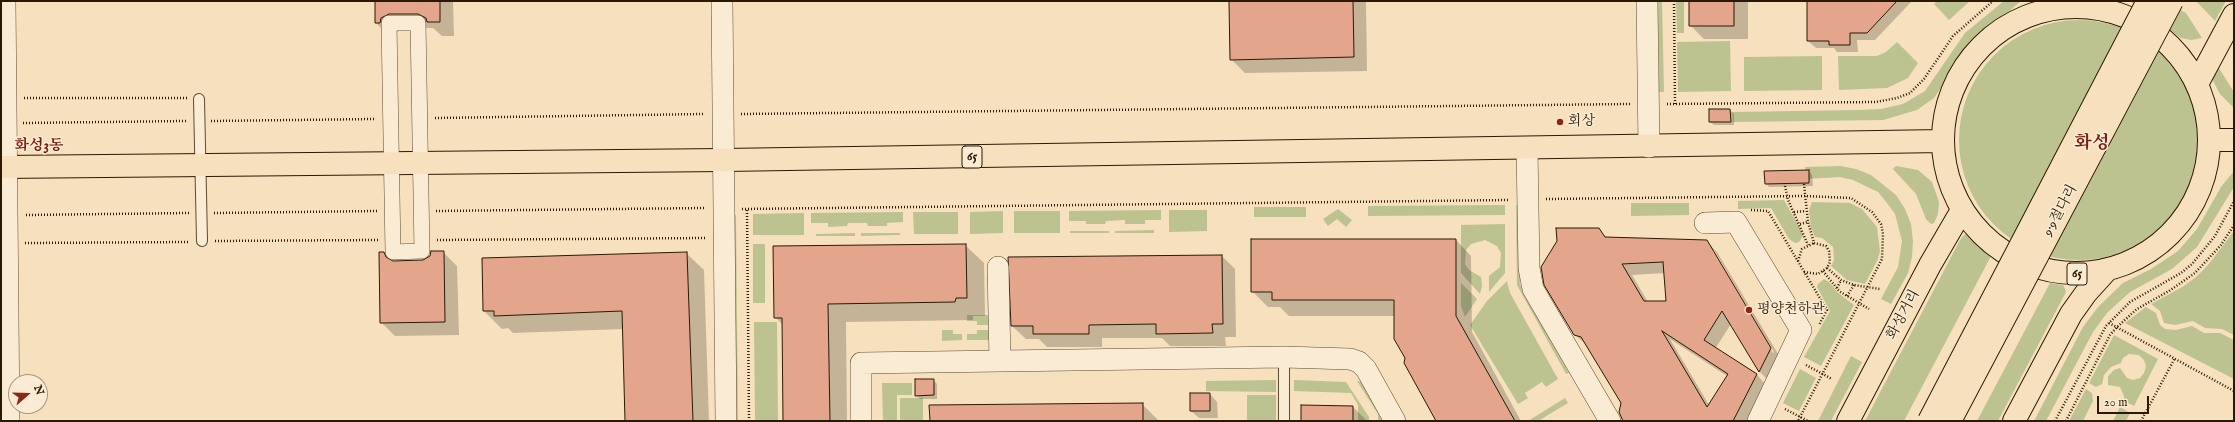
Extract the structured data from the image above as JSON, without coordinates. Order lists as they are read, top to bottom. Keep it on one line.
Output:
{"streets":{"main road":["65","9·9절다리","화성거리"]},"crossings":[["65","화성거리"]],"districts":["화성","화성3동"],"places":["회상","평양천하관"],"scale_bar":"20 m","north":"right"}
